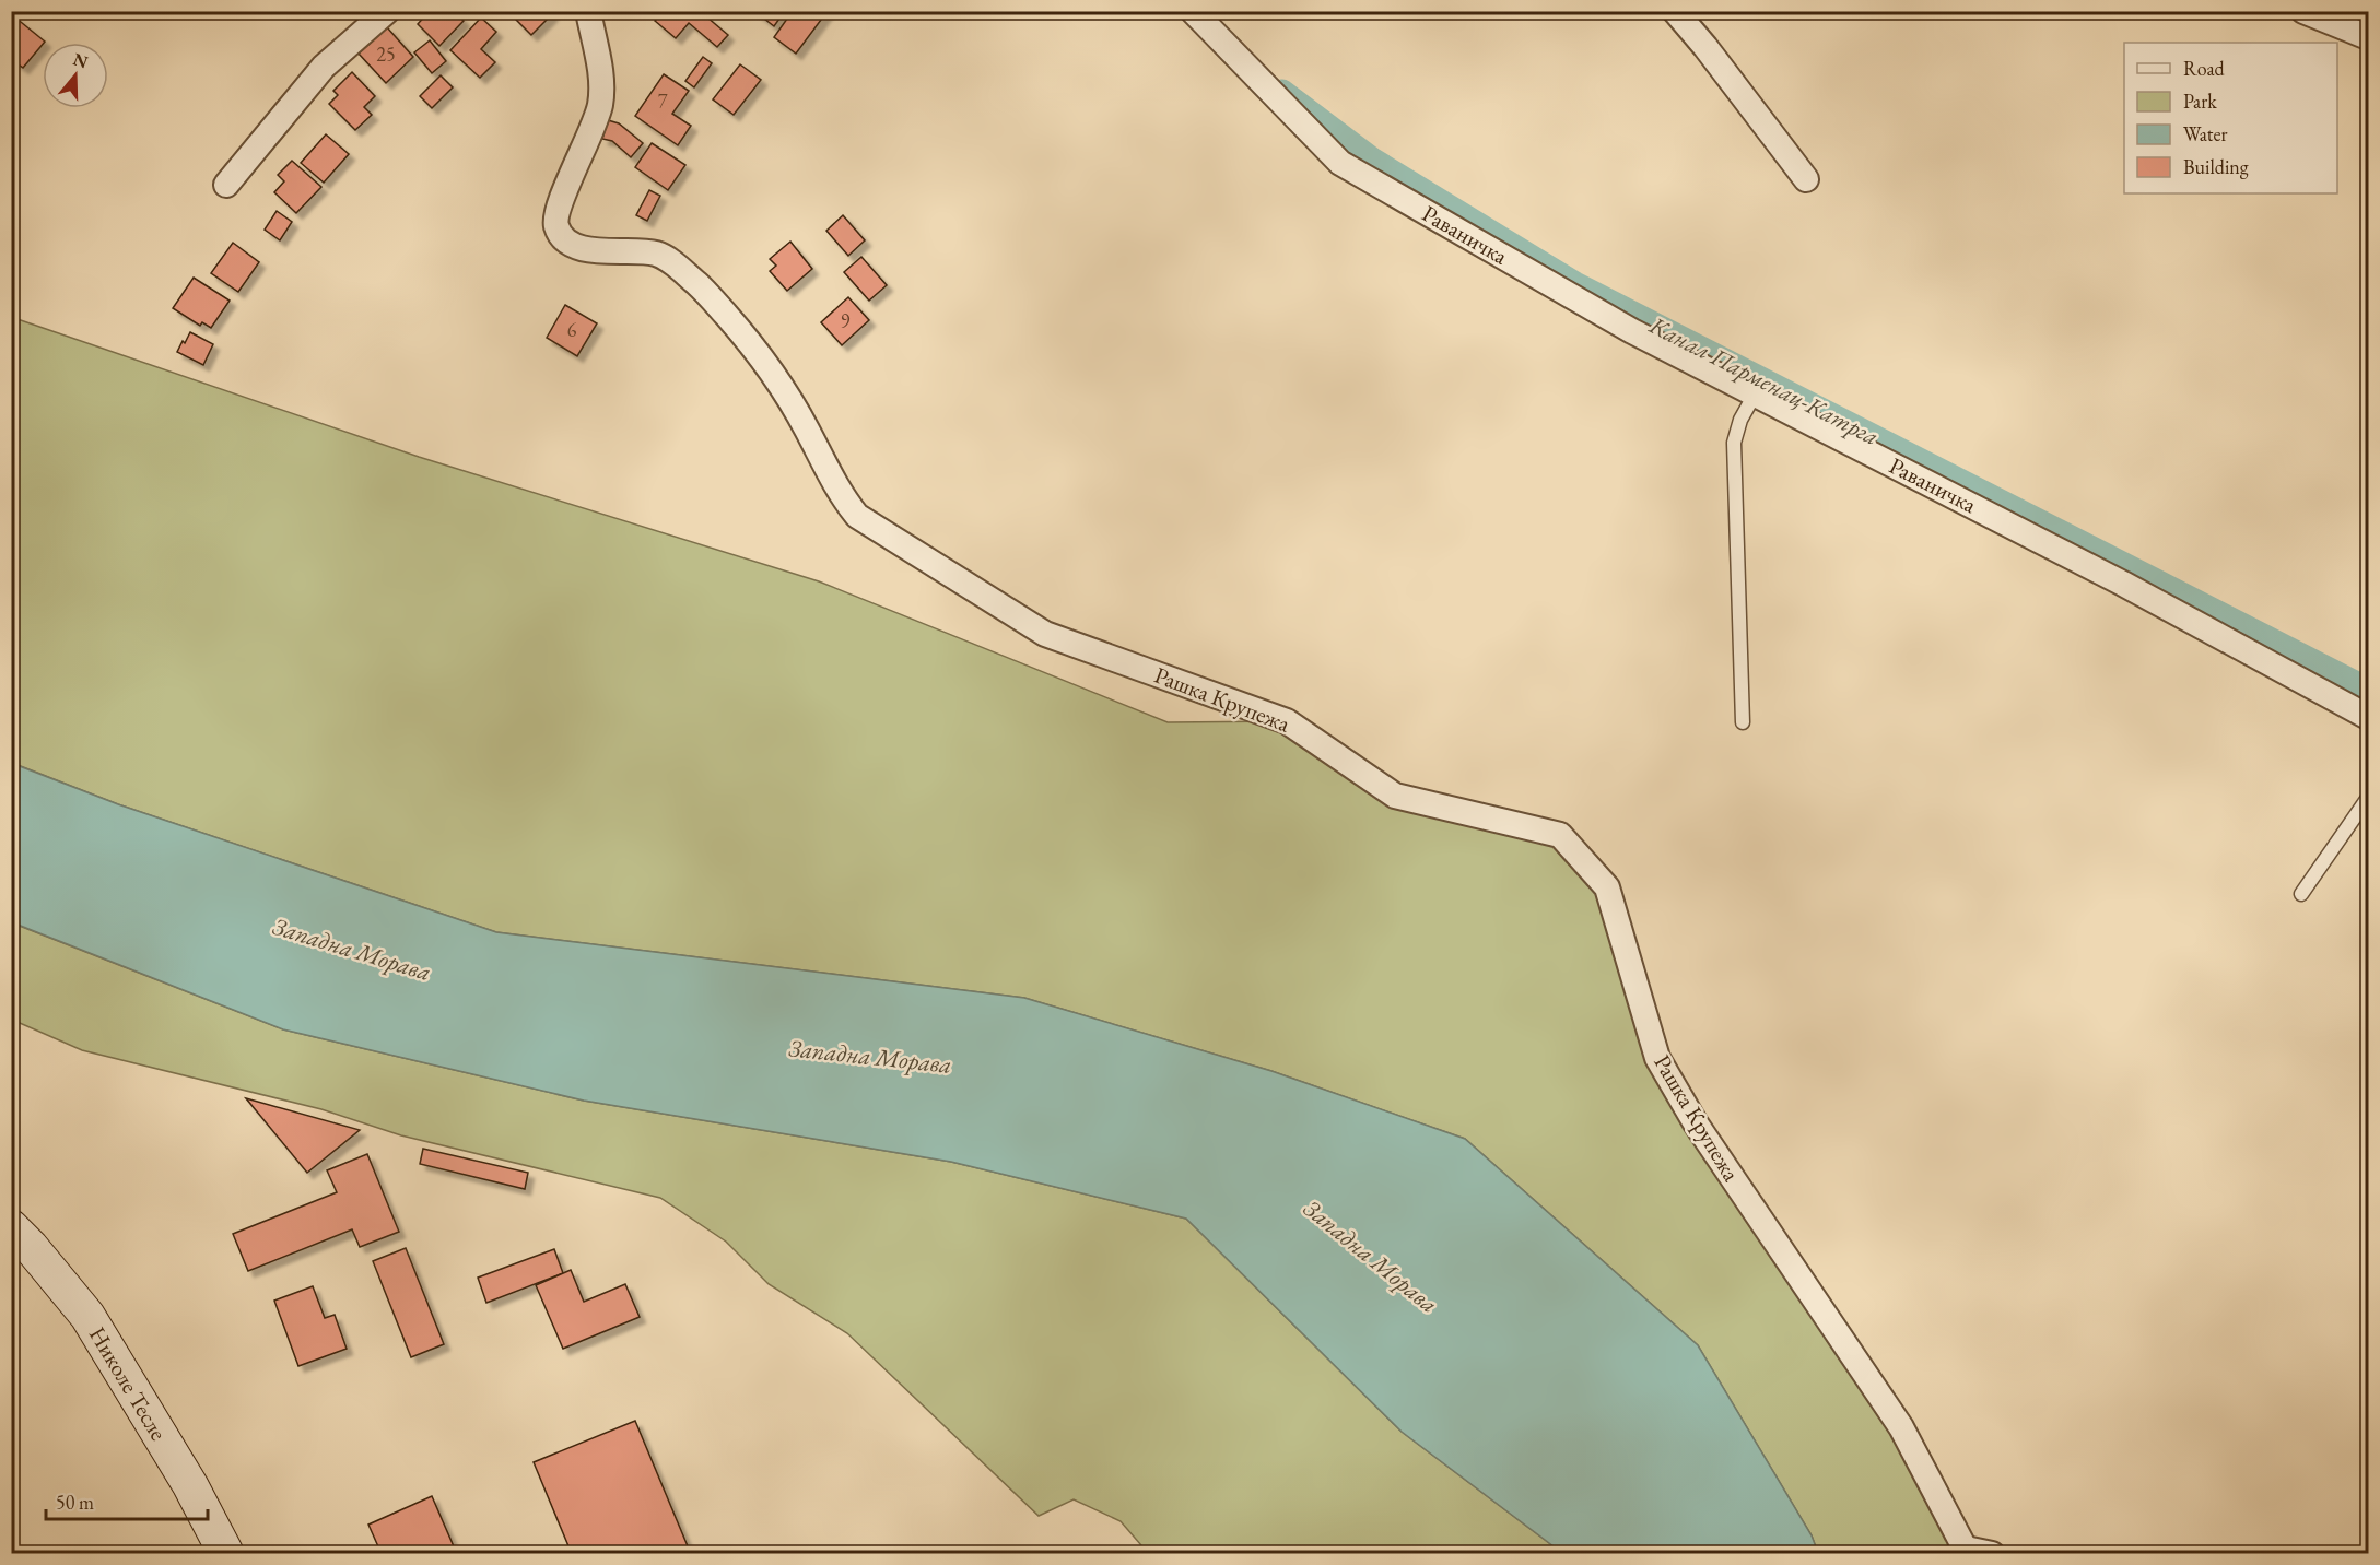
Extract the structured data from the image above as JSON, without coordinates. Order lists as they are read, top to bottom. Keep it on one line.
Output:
{"streets":{"street":["Раваничка","Рашка Крупежа","Николе Тесле"]},"water":["Канал Парменац-Катрга","Западна Морава"],"house_numbers":["25","7","9","6"],"legend":["Road","Park","Water","Building"],"scale_bar":"50 m","north":"top"}
